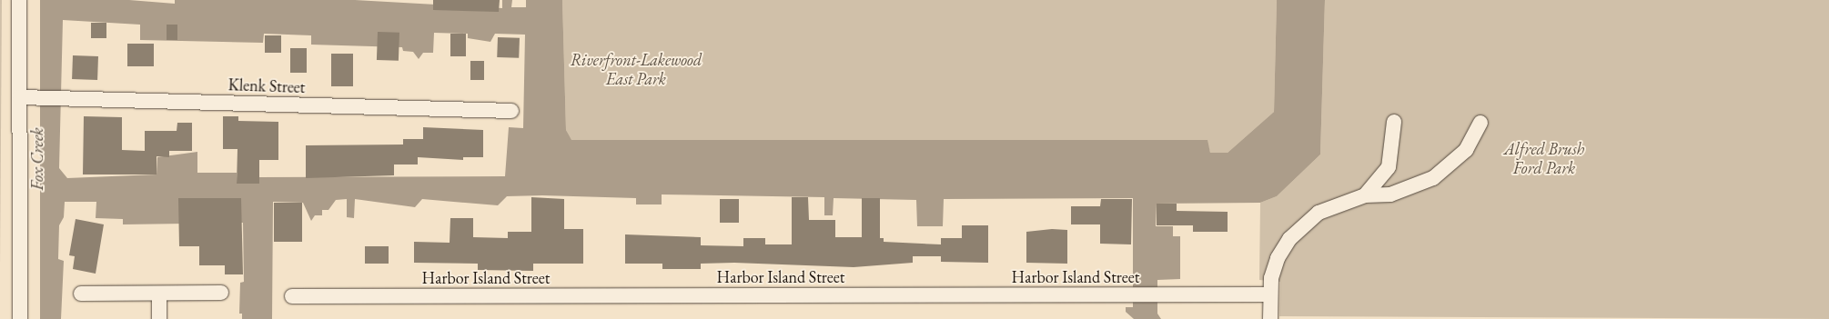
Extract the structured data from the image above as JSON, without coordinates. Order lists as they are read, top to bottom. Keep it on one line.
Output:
{"streets":{"street":["Klenk Street","Harbor Island Street"]},"water":["Fox Creek"],"parks":["Riverfront-Lakewood East Park","Alfred Brush Ford Park"]}
